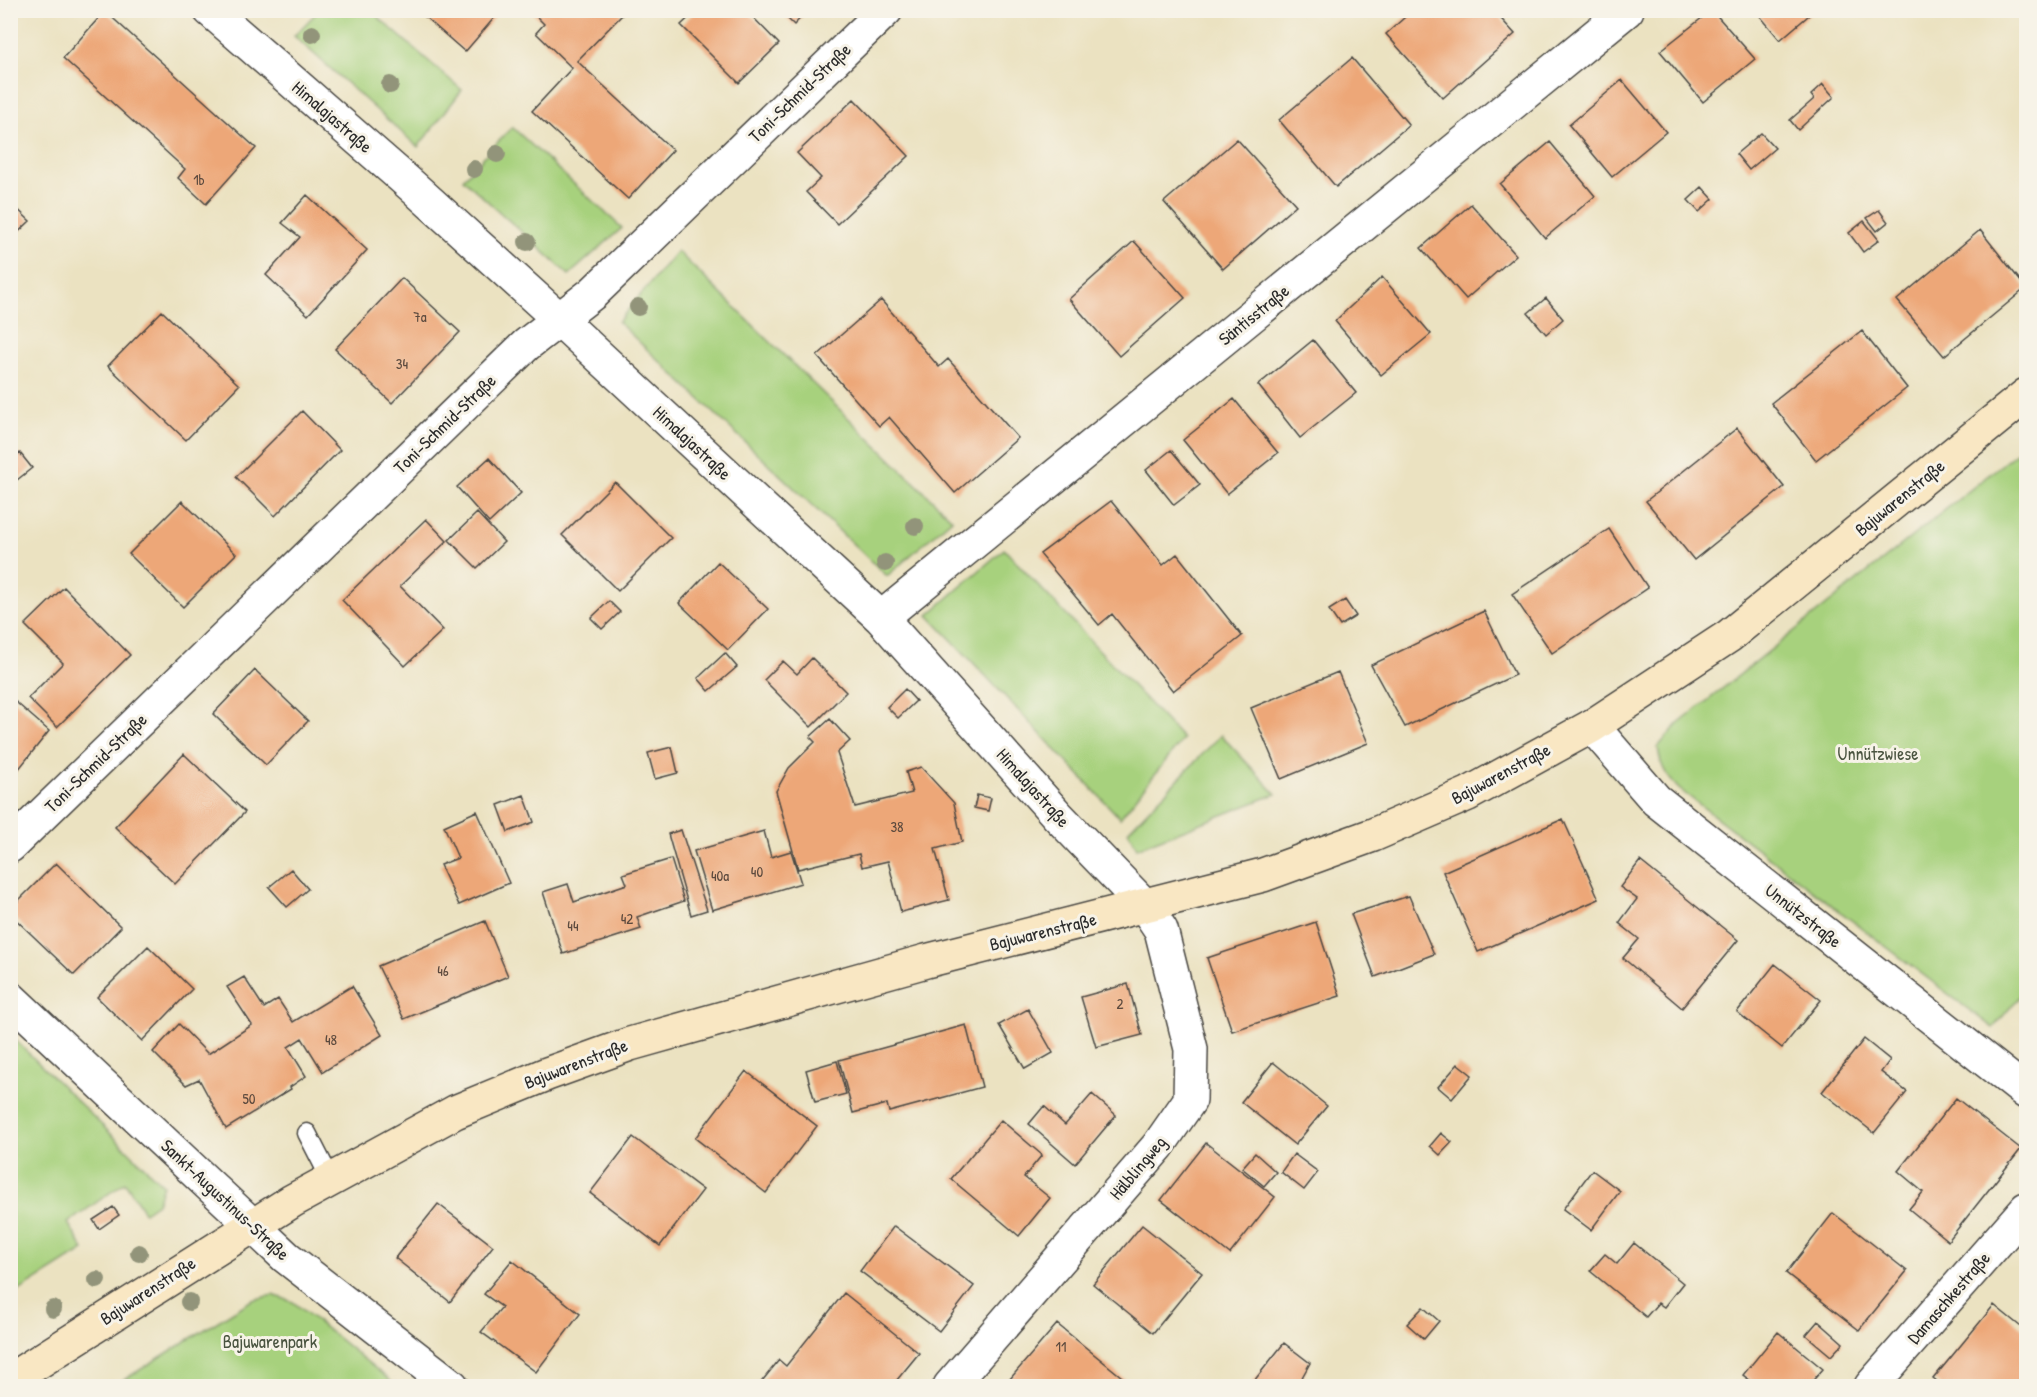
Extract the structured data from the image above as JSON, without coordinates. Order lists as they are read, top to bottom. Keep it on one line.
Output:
{"streets":{"main road":["Bajuwarenstraße"],"street":["Toni-Schmid-Straße","Himalajastraße","Säntisstraße","Unnützstraße","Hälblingweg","Sankt-Augustinus-Straße","Damaschkestraße"]},"crossings":[["Toni-Schmid-Straße","Himalajastraße"],["Himalajastraße","Säntisstraße"],["Himalajastraße","Bajuwarenstraße"],["Himalajastraße","Hälblingweg"],["Bajuwarenstraße","Unnützstraße"],["Bajuwarenstraße","Hälblingweg"],["Bajuwarenstraße","Sankt-Augustinus-Straße"]],"parks":["Unnützwiese","Bajuwarenpark"],"house_numbers":["1b","7a","34","38","40","40a","42","44","46","2","48","50","11"]}
